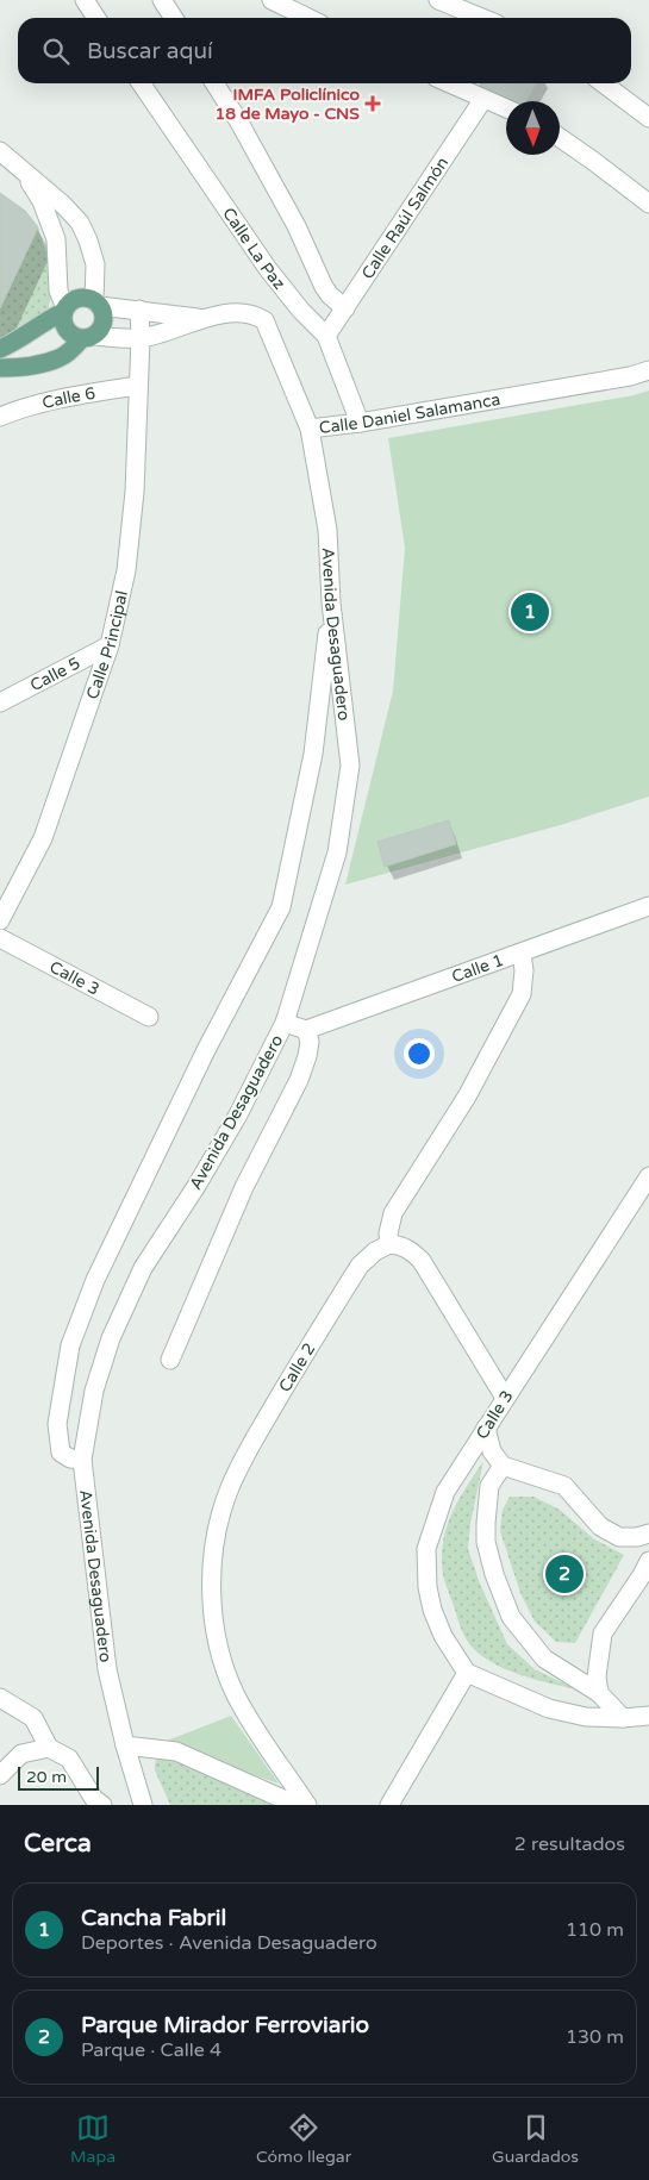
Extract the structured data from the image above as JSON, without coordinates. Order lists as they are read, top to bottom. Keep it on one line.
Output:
{"streets":{"street":["Calle Raúl Salmón","Calle La Paz","Calle 6","Calle Daniel Salamanca","Avenida Desaguadero","Calle Principal","Calle 5","Calle 1","Calle 3","Calle 2"]},"crossings":[["Calle Raúl Salmón","Calle La Paz"],["Calle La Paz","Calle Daniel Salamanca"],["Calle 6","Calle Principal"],["Calle Daniel Salamanca","Avenida Desaguadero"],["Calle Daniel Salamanca","Calle Principal"],["Calle Principal","Calle 5"]],"places":{"health":["IMFA Policlínico 18 de Mayo - CNS"]},"scale_bar":"20 m","north":"bottom","page":{"search":"Buscar aquí","pins":["1","2"],"scale":"20 m","heading":["Cerca","2 resultados"],"list":[{"mark":"1","name":"Cancha Fabril","note":"Deportes · Avenida Desaguadero","value":"110 m"},{"mark":"2","name":"Parque Mirador Ferroviario","note":"Parque · Calle 4","value":"130 m"}],"nav":["Mapa","Cómo llegar","Guardados"]}}
